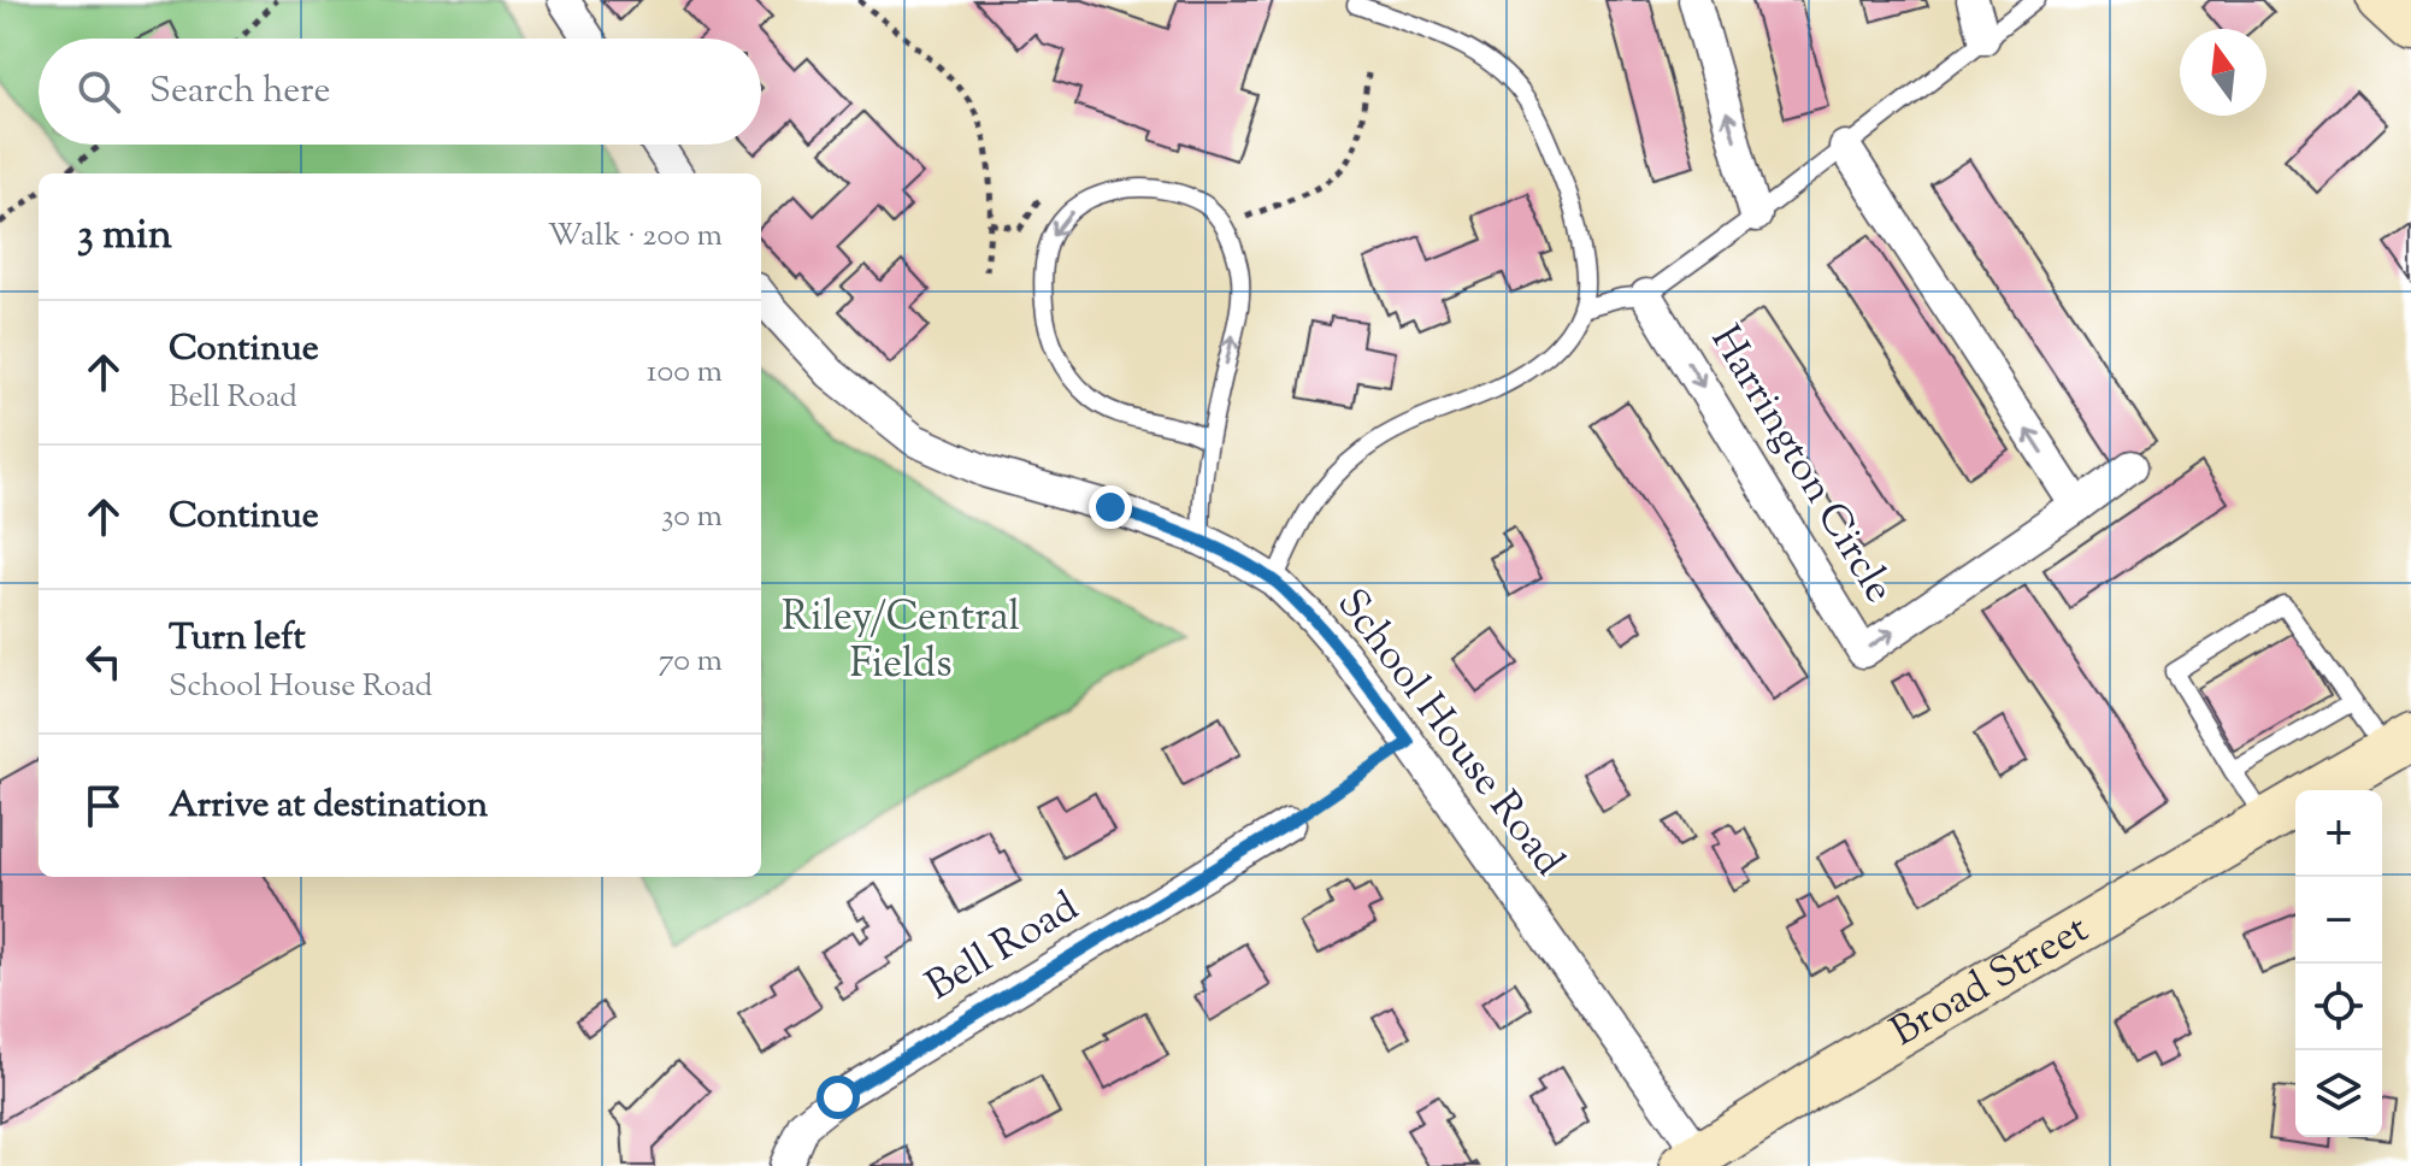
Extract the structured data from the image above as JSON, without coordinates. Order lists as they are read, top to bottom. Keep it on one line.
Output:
{"streets":{"main road":["Broad Street"],"street":["Harrington Circle","School House Road","Bell Road"]},"crossings":[["School House Road","Broad Street"]],"parks":["Riley/Central Fields"],"north":"top","page":{"search":"Search here","heading":["3 min","Walk · 200 m"],"list":[["Continue","Bell Road","100 m"],["Continue","30 m"],["Turn left","School House Road","70 m"],"Arrive at destination"],"map_buttons":["+","−"]}}
